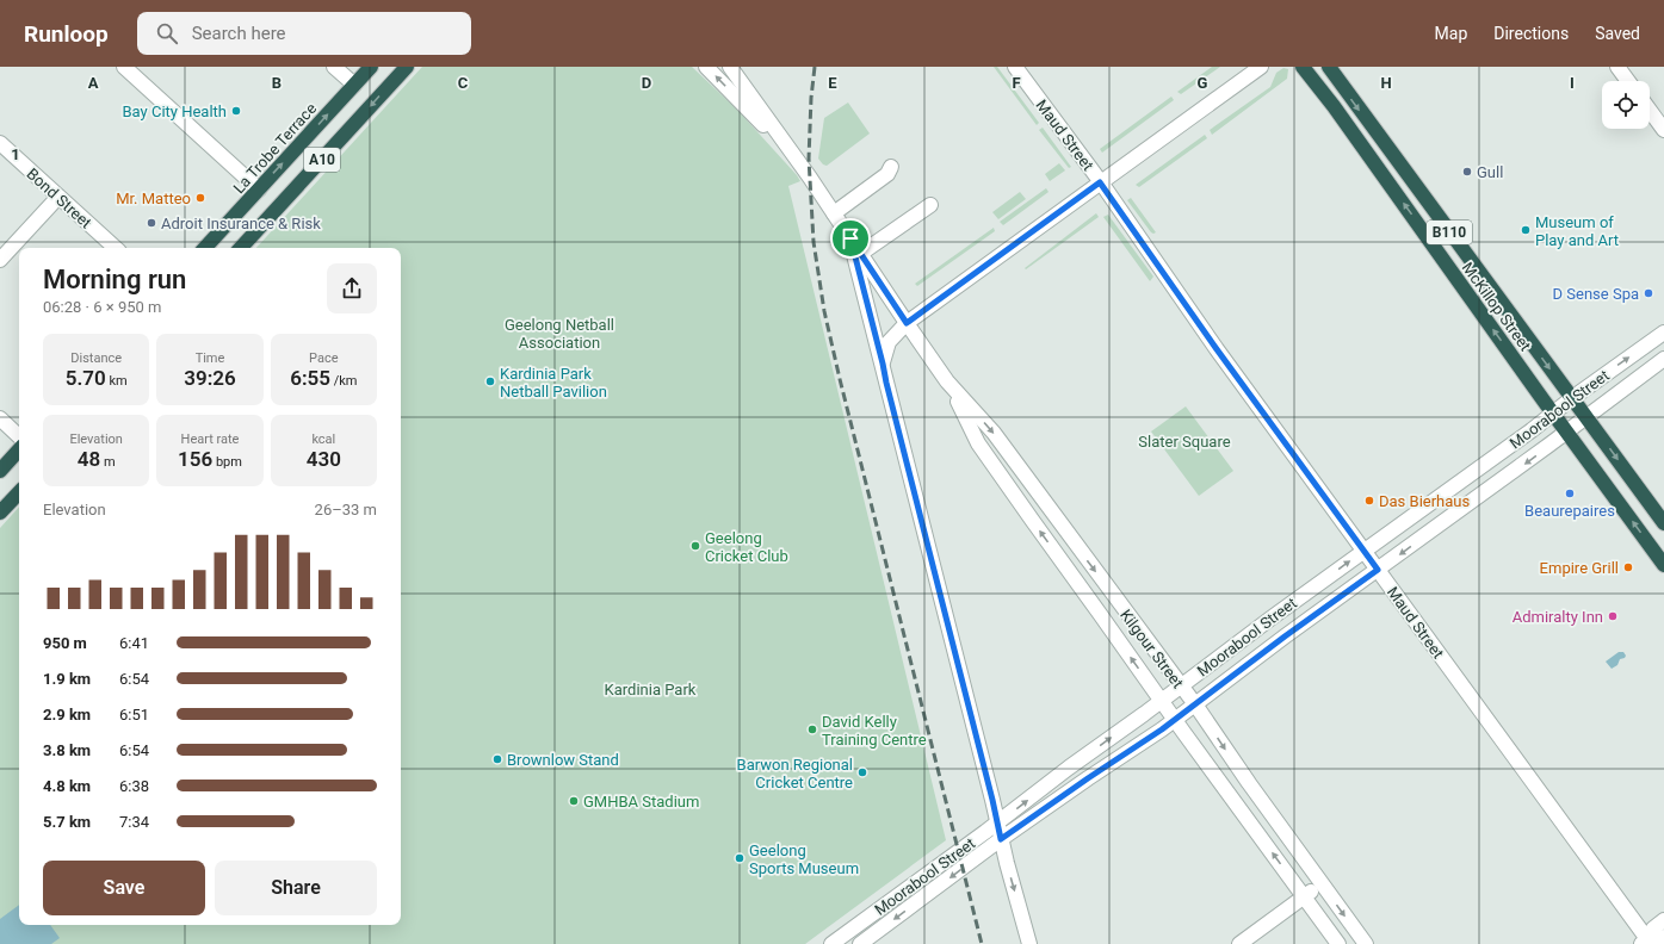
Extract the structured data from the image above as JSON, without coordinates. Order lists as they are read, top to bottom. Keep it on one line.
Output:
{"streets":{"highway":["La Trobe Terrace","A10","B110","McKillop Street"],"street":["Maud Street","Bond Street","Moorabool Street","Kilgour Street"]},"crossings":[["Maud Street","Moorabool Street"],["McKillop Street","Moorabool Street"],["Moorabool Street","Kilgour Street"]],"parks":["Geelong Netball Association","Slater Square","Kardinia Park"],"places":["Bay City Health","Gull","Mr. Matteo","Adroit Insurance & Risk","Museum of Play and Art","D Sense Spa","Kardinia Park Netball Pavilion","Beaurepaires","Das Bierhaus","Geelong Cricket Club","Empire Grill","Admiralty Inn","David Kelly Training Centre","Brownlow Stand","Barwon Regional Cricket Centre","GMHBA Stadium","Geelong Sports Museum"],"page":{"header":"Runloop","search":"Search here","nav":["Map","Directions","Saved"],"heading":["Morning run","06:28 · 6 × 950 m"],"stats":[["Distance","5.70 km"],["Time","39:26"],["Pace","6:55 /km"],["Elevation","48 m"],["Heart rate","156 bpm"],["kcal","430"]],"chart":["Elevation","26–33 m"],"list":[{"name":"950 m","note":"6:41"},{"name":"1.9 km","note":"6:54"},{"name":"2.9 km","note":"6:51"},{"name":"3.8 km","note":"6:54"},{"name":"4.8 km","note":"6:38"},{"name":"5.7 km","note":"7:34"}],"buttons":["Save","Share"]},"grid":{"columns":["A","B","C","D","E","F","G","H","I"],"rows":["1"]}}
